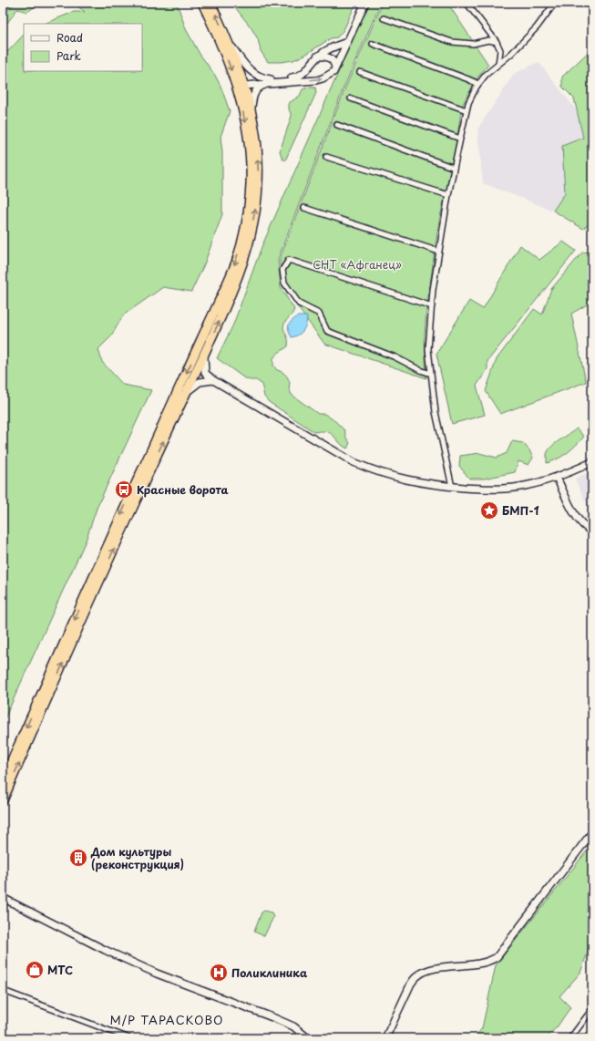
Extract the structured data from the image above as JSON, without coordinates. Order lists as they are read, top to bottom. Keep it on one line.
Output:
{"districts":["М/Р ТАРАСКОВО"],"parks":["СНТ «Афганец»"],"places":{"bus stop":["Красные ворота"],"place":["БМП-1"],"building":["Дом культуры (реконструкция)"],"shop":["МТС"],"hospital":["Поликлиника"]},"legend":["Road","Park"]}
